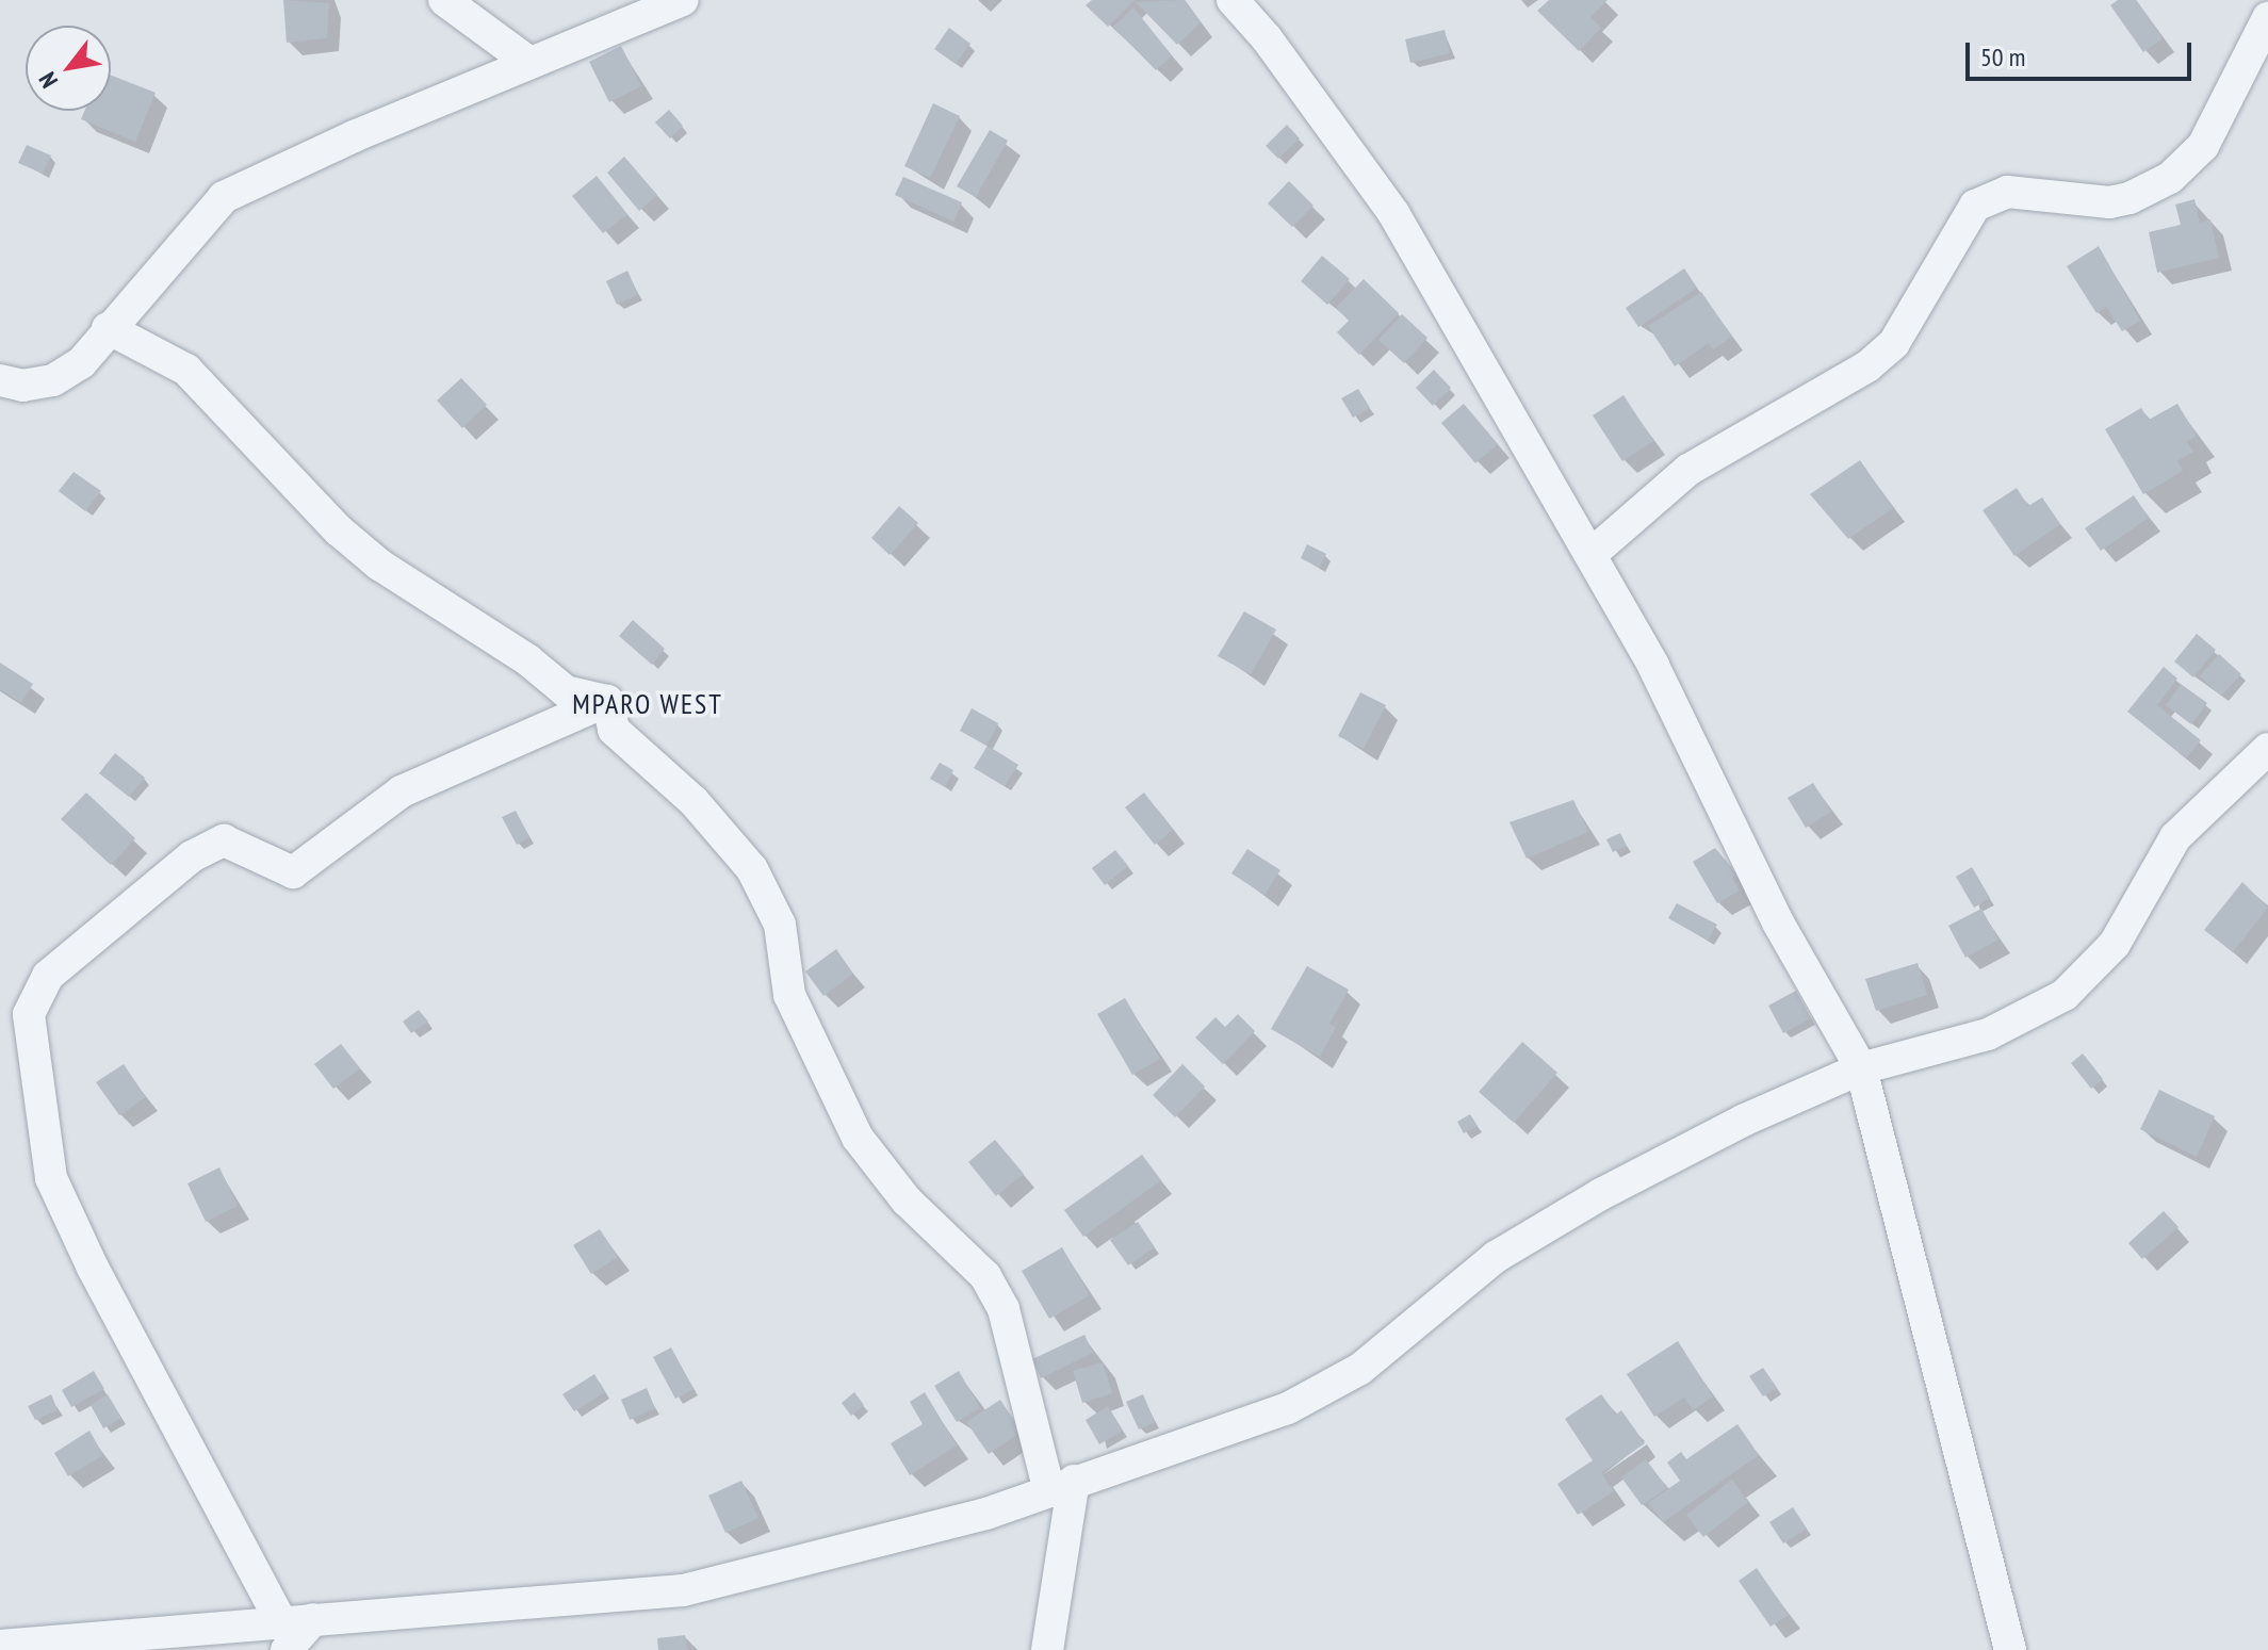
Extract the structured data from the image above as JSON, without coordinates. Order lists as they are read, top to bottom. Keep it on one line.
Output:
{"districts":["MPARO WEST"],"scale_bar":"50 m","north":"bottom left"}
